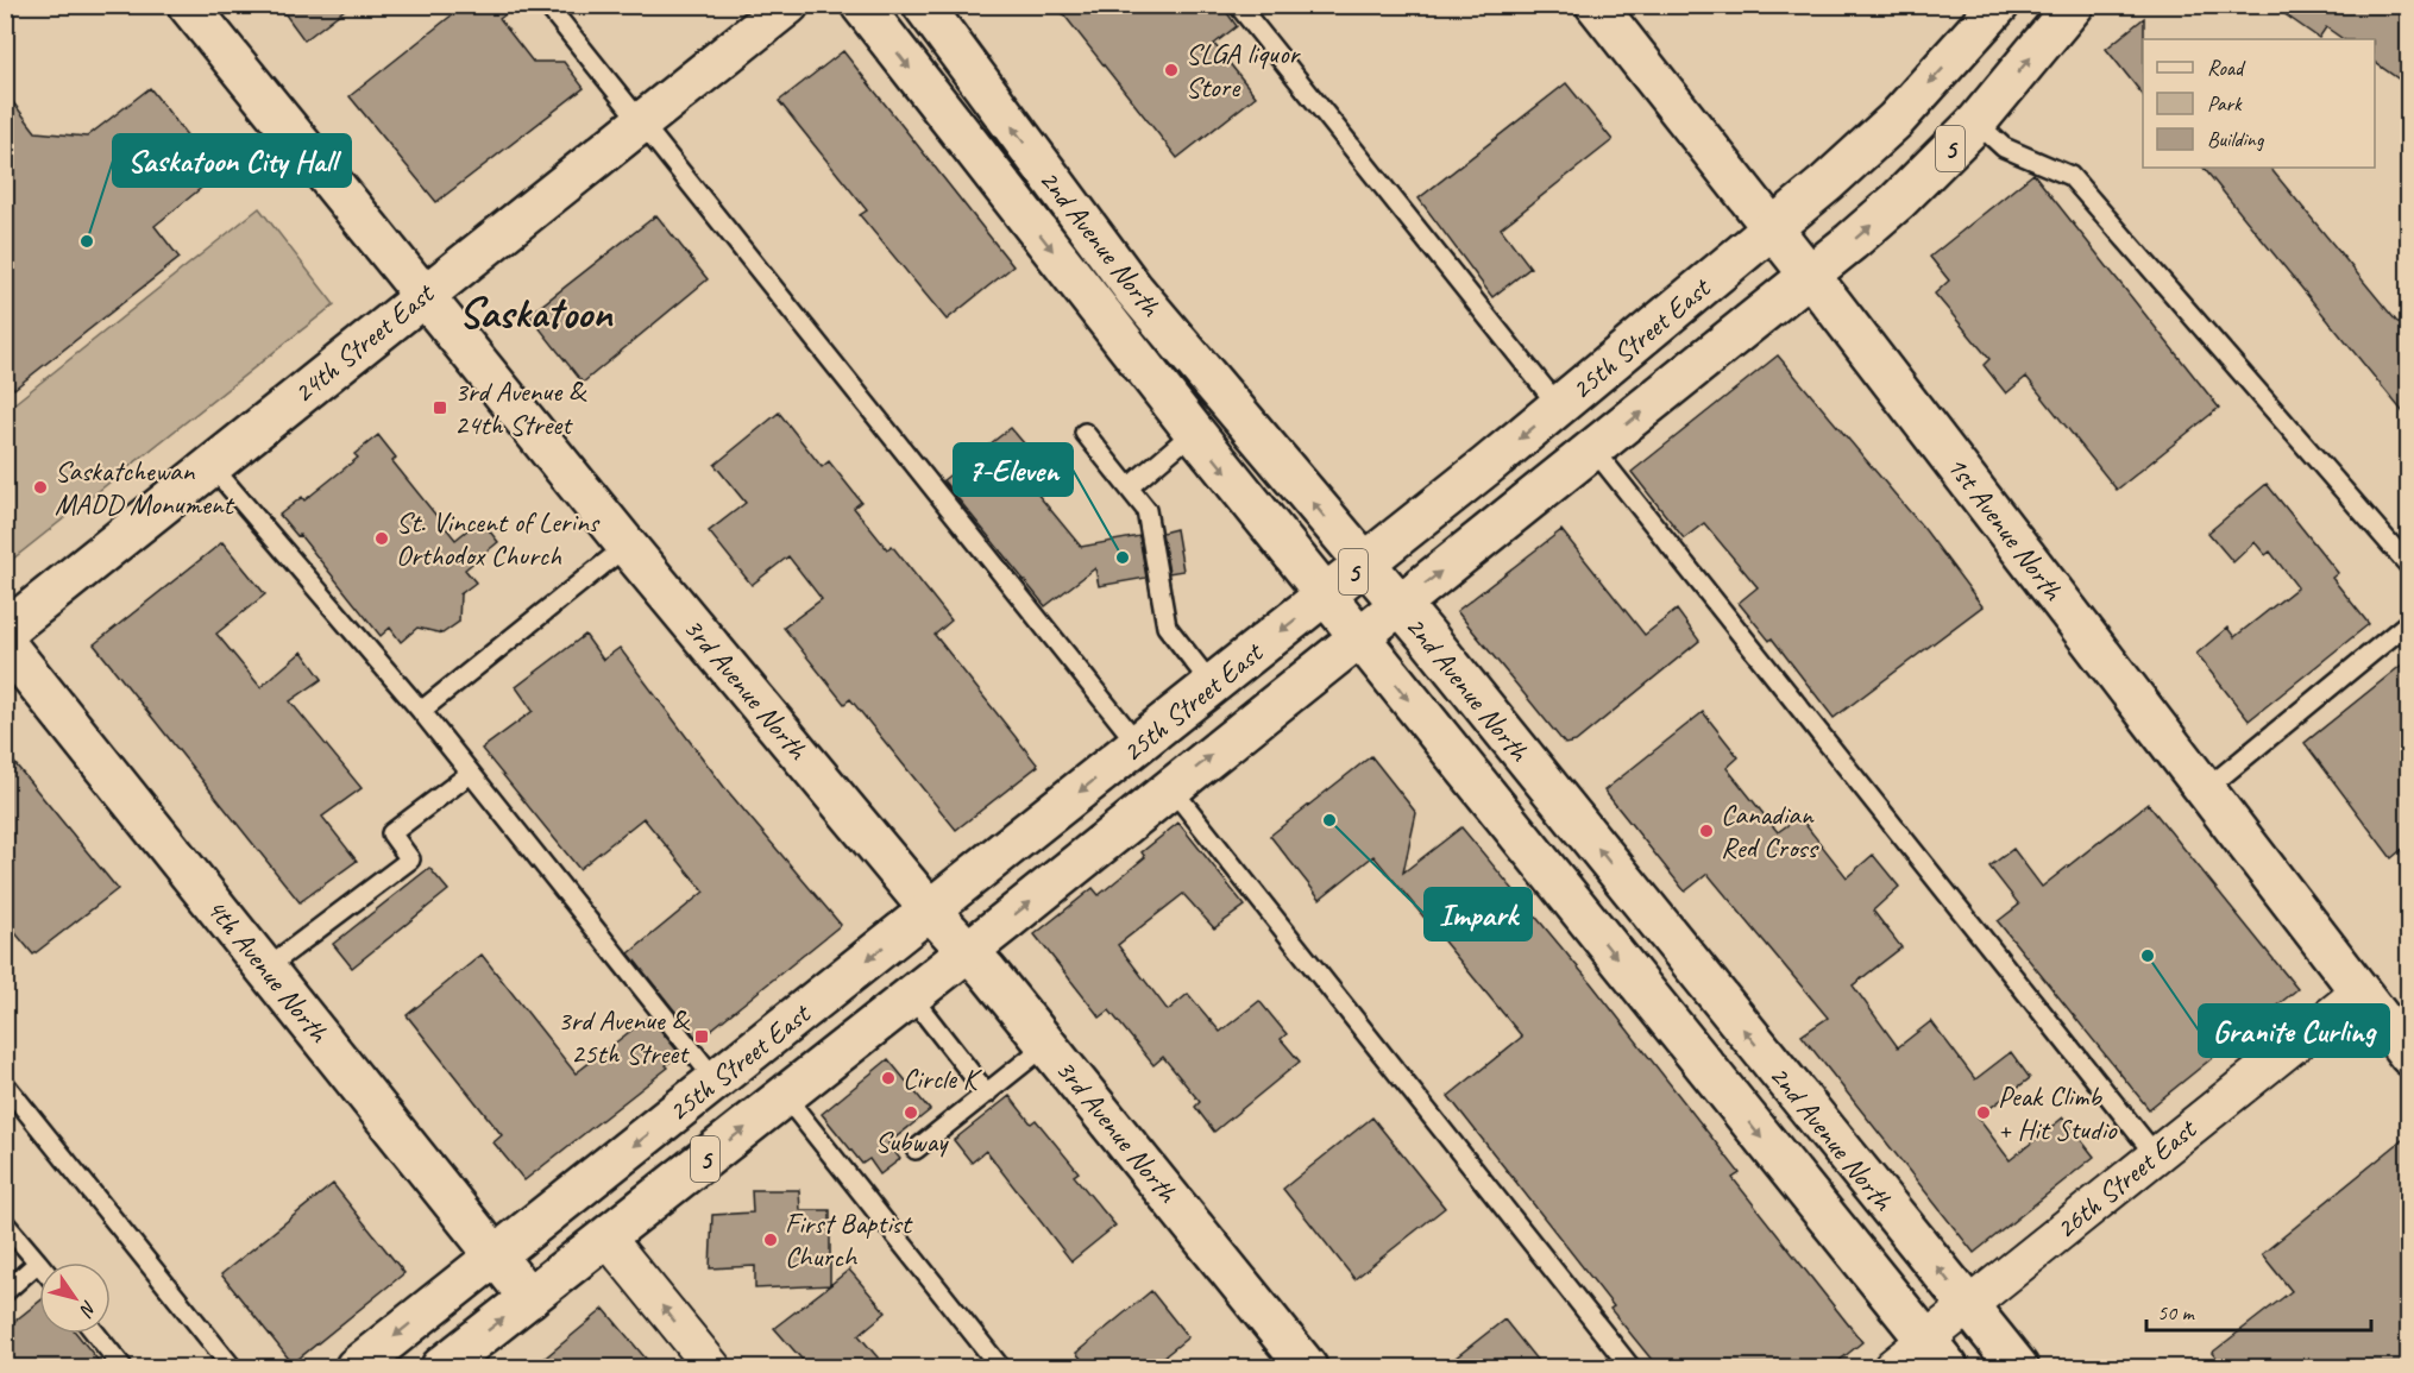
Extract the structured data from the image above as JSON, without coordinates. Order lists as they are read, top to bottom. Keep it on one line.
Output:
{"streets":{"main road":["5","2nd Avenue North","25th Street East","24th Street East","1st Avenue North","3rd Avenue North","4th Avenue North"],"street":["26th Street East"]},"crossings":[["2nd Avenue North","25th Street East"],["2nd Avenue North","26th Street East"],["25th Street East","1st Avenue North"],["25th Street East","3rd Avenue North"],["25th Street East","4th Avenue North"],["24th Street East","3rd Avenue North"],["1st Avenue North","26th Street East"]],"districts":["Saskatoon"],"places":{"other":["SLGA liquor Store","Saskatoon City Hall","Saskatchewan MADD Monument","St. Vincent of Lerins Orthodox Church","7-Eleven","Impark","Canadian Red Cross","Granite Curling","Circle K","Subway","Peak Climb + Hit Studio","First Baptist Church"],"transit":["3rd Avenue & 24th Street","3rd Avenue & 25th Street"]},"legend":["Road","Park","Building"],"scale_bar":"50 m","north":"bottom right"}
